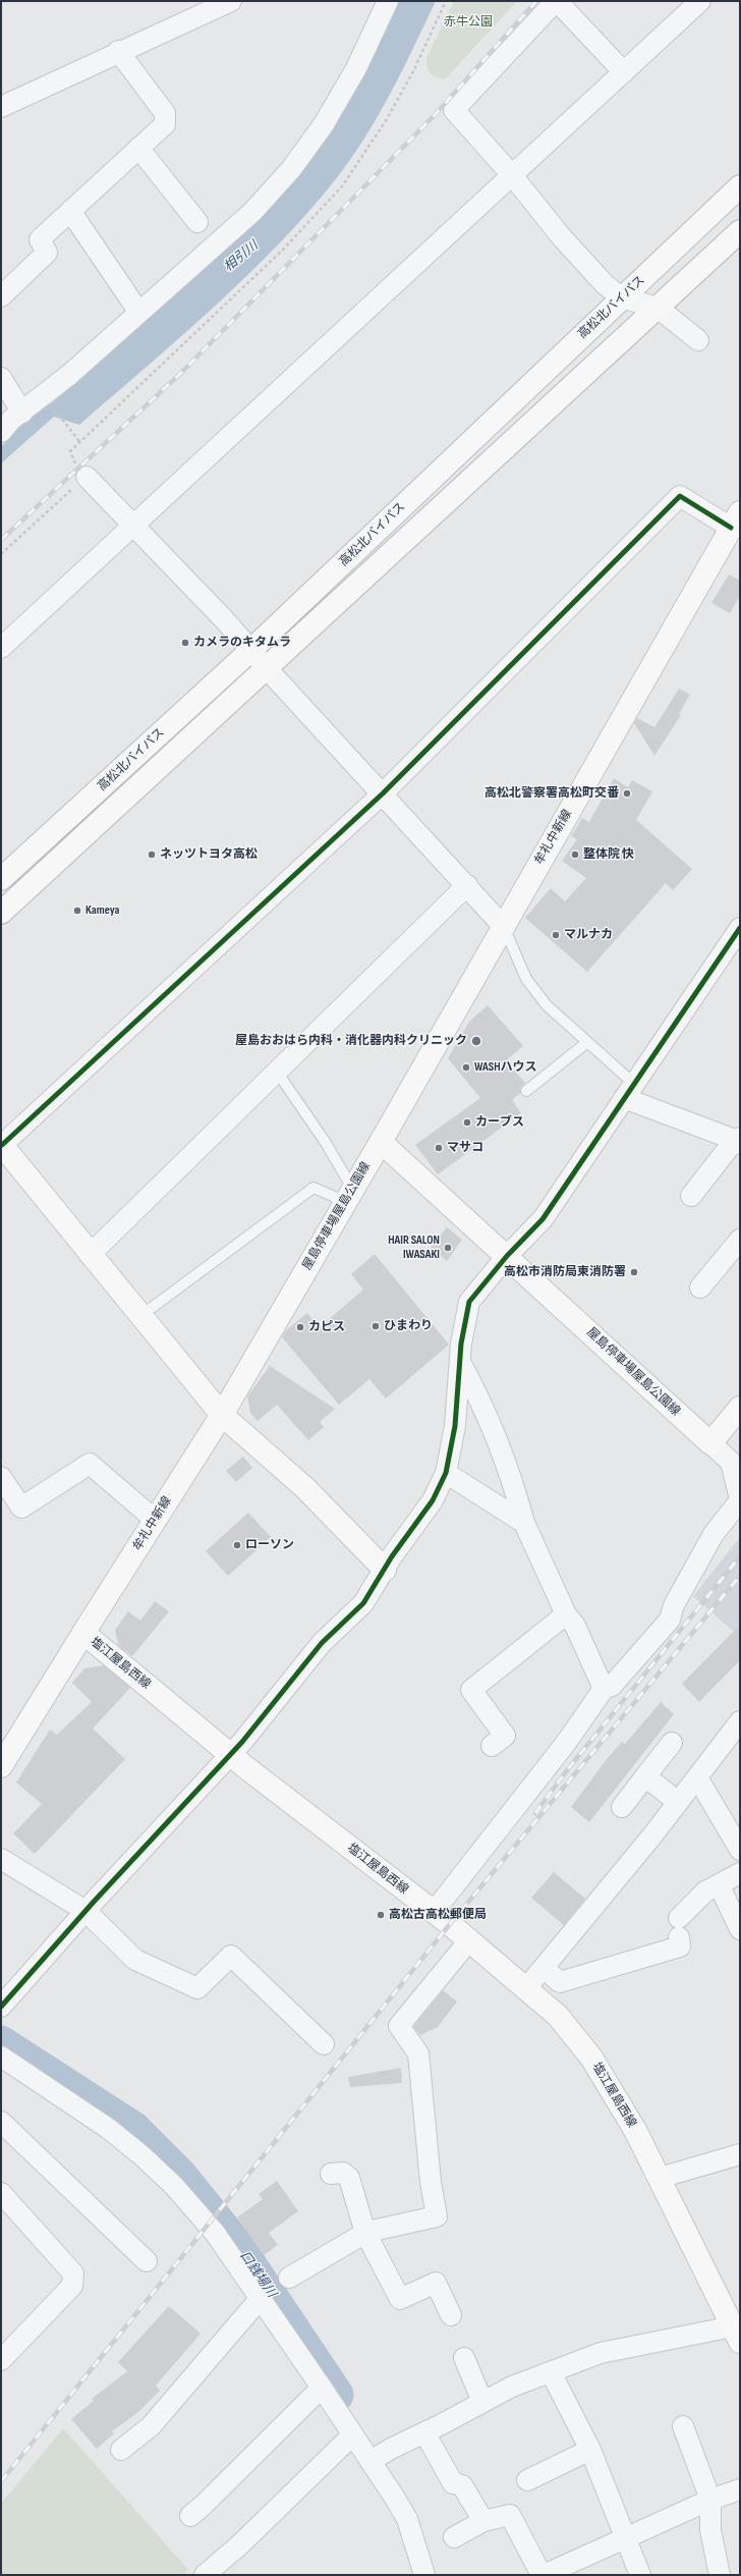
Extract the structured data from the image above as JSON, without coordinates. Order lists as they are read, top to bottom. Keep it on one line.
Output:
{"streets":{"main road":["高松北バイパス","牟礼中新線","屋島停車場屋島公園線","塩江屋島西線"]},"crossings":[["牟礼中新線","屋島停車場屋島公園線"],["牟礼中新線","塩江屋島西線"]],"water":["相引川","口銭場川"],"parks":["赤牛公園"],"places":["カメラのキタムラ","高松北警察署高松町交番","ネッツトヨタ高松","整体院 快","Kameya","マルナカ","屋島おおはら内科・消化器内科クリニック","WASHハウス","カーブス","マサコ","HAIR SALON IWASAKI","高松市消防局東消防署","ひまわり","カピス","ローソン","高松古高松郵便局"]}
